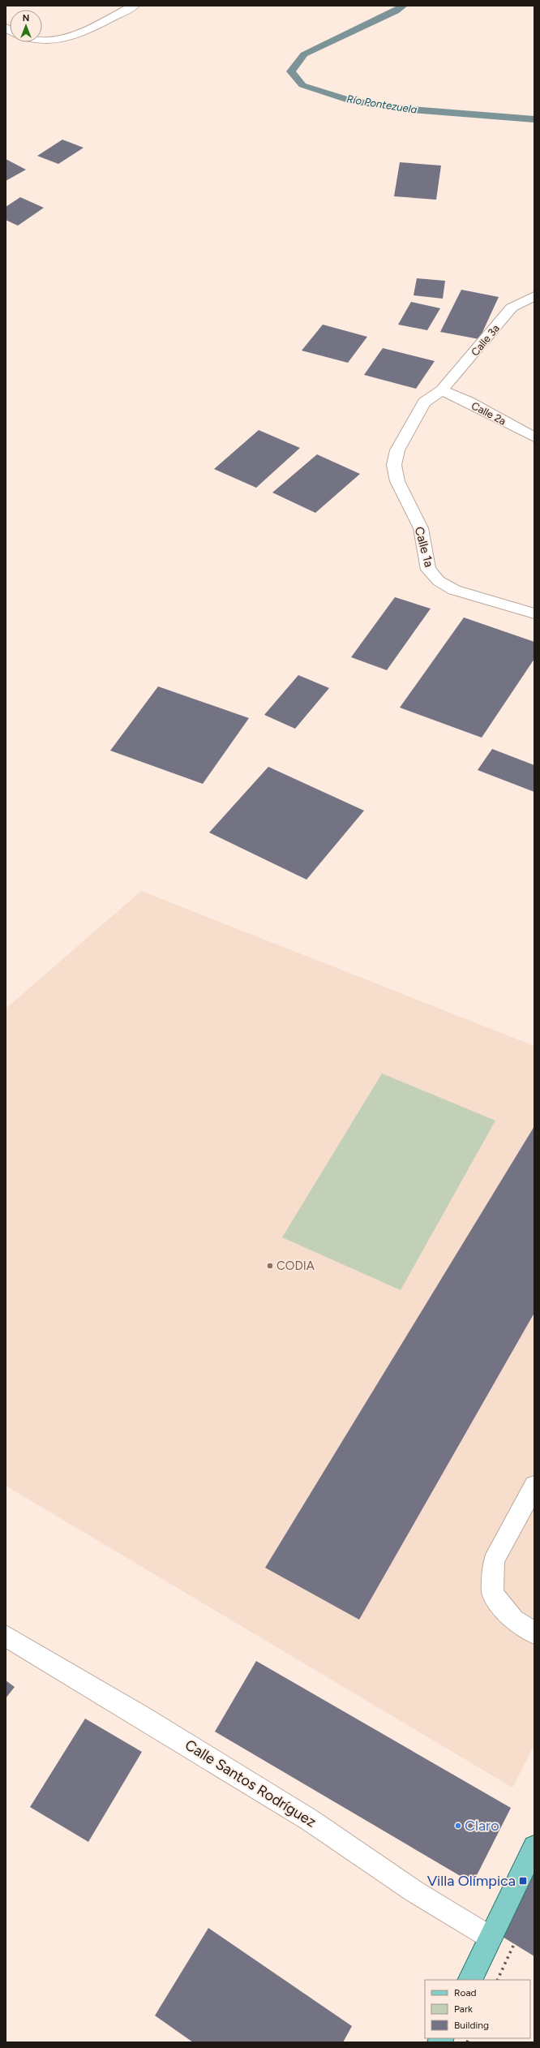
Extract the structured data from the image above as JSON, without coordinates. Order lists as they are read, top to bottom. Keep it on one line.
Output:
{"streets":{"street":["Calle 3a","Calle 2a","Calle 1a","Calle Santos Rodríguez"]},"crossings":[["Calle 3a","Calle 2a"],["Calle 3a","Calle 1a"],["Calle 2a","Calle 1a"]],"water":["Río Pontezuela"],"places":{"other":["CODIA","Claro"],"transit":["Villa Olímpica"]},"legend":["Road","Park","Building"],"north":"top"}
